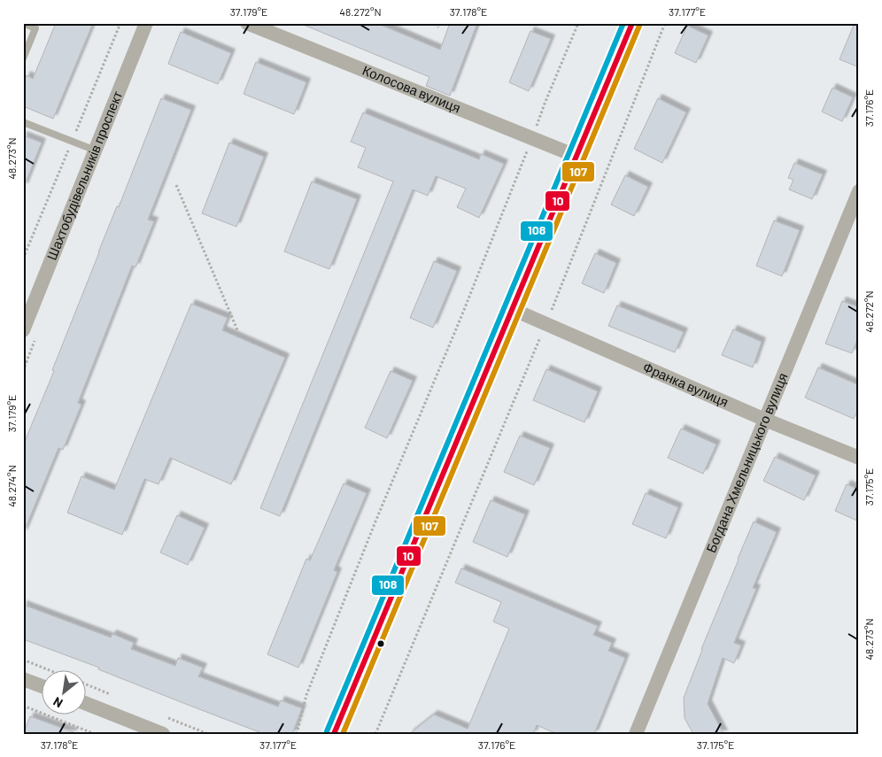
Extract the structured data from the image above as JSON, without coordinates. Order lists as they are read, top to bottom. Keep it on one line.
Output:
{"streets":{"street":["Колосова вулиця","Шахтобудівельників проспект","Франка вулиця","Богдана Хмельницького вулиця"]},"crossings":[["Франка вулиця","Богдана Хмельницького вулиця"]],"lines":["transit line 10","transit line 108","transit line 107"],"north":"bottom left","coordinates":["37.179°E","48.272°N","37.178°E","37.177°E","37.176°E","48.273°N","48.274°N","37.175°E"]}
